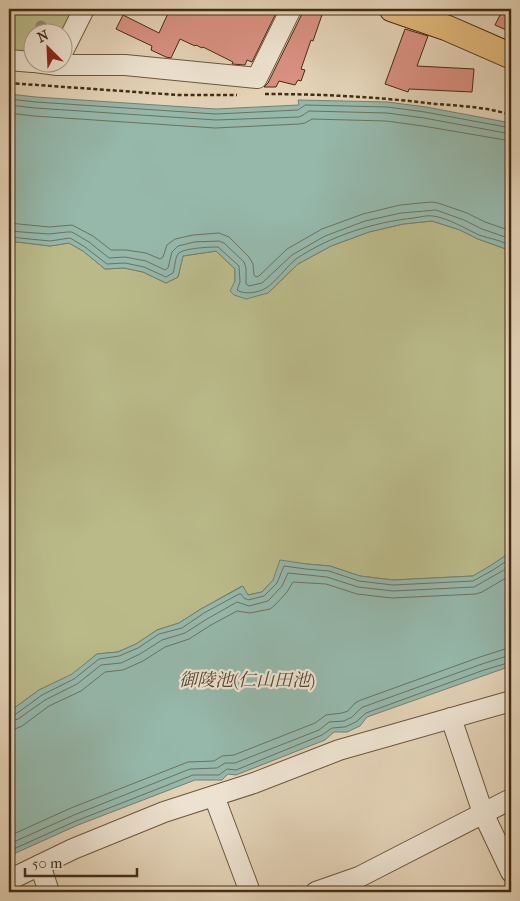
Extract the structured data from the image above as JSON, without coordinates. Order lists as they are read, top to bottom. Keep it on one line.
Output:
{"water":["御陵池(仁山田池)"],"scale_bar":"50 m","north":"top left"}
